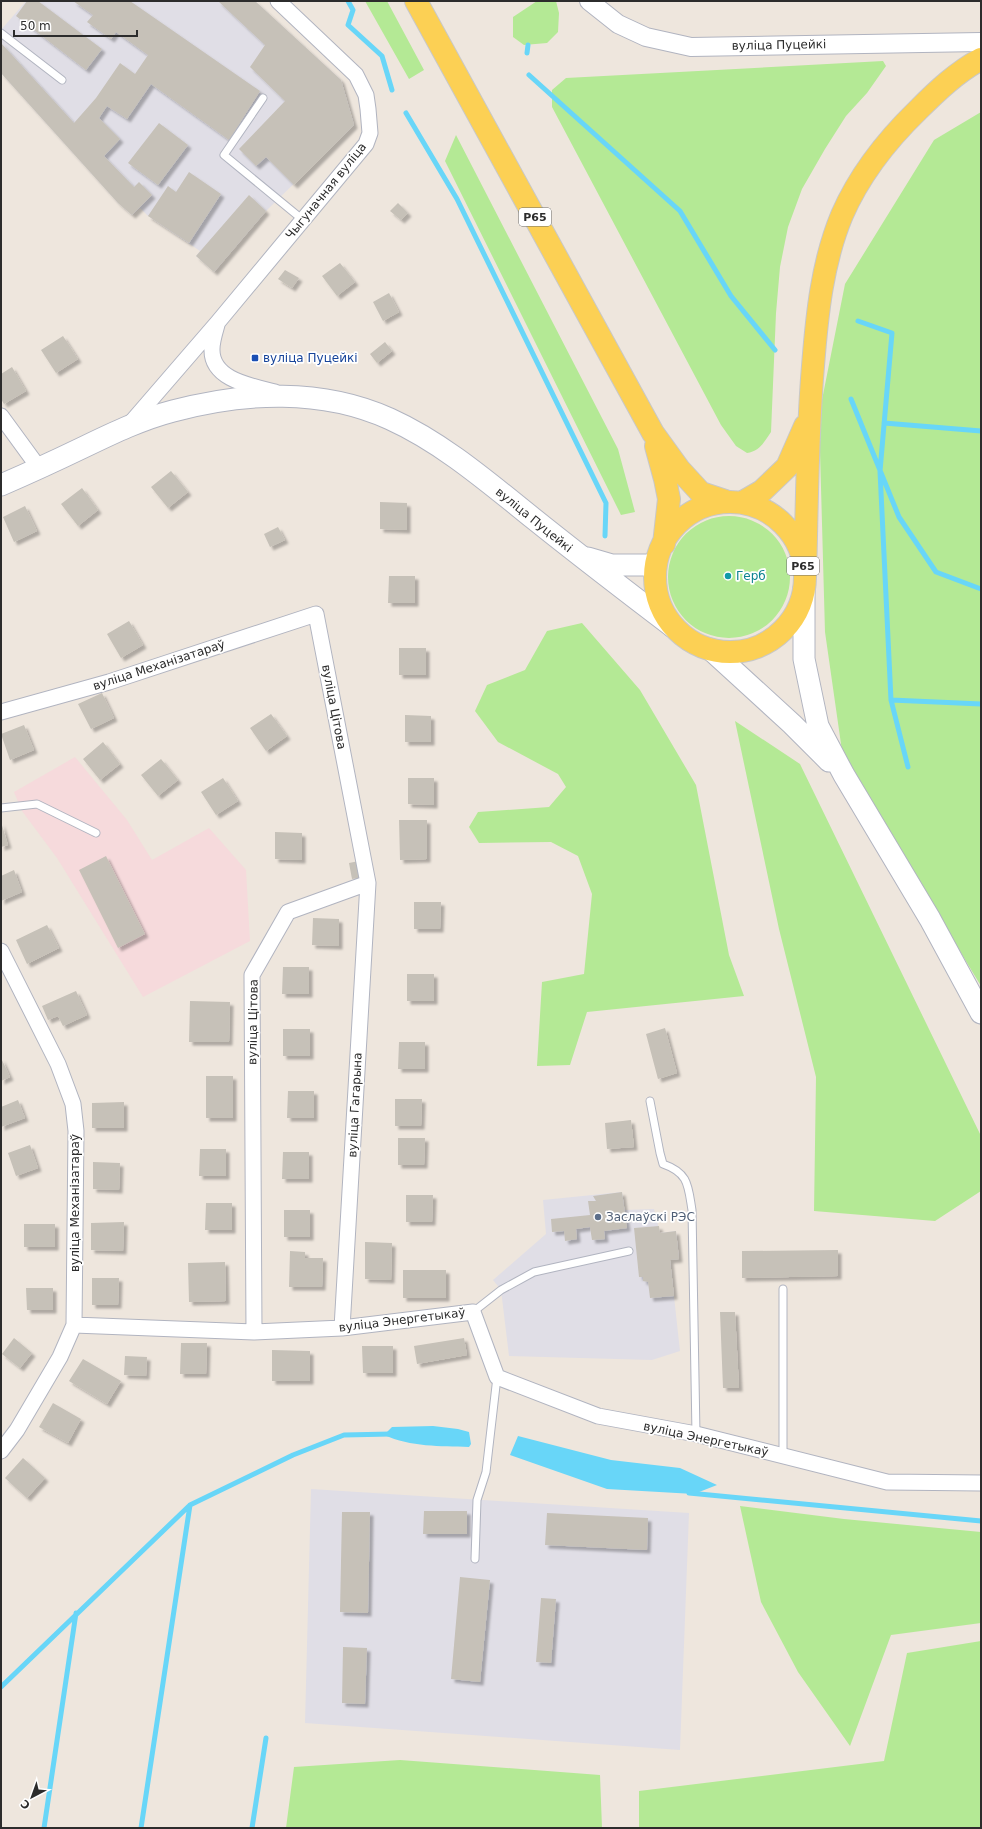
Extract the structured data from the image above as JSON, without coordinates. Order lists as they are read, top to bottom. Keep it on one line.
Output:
{"streets":{"main road":["вуліца Пуцейкі","Р65"],"street":["Чыгуначная вуліца","вуліца Механізатараў","вуліца Цітова","вуліца Гагарына","вуліца Энергетыкаў"]},"crossings":[["вуліца Пуцейкі","Чыгуначная вуліца"],["вуліца Пуцейкі","Р65"],["вуліца Механізатараў","вуліца Цітова"],["вуліца Механізатараў","вуліца Энергетыкаў"],["вуліца Цітова","вуліца Гагарына"],["вуліца Цітова","вуліца Энергетыкаў"],["вуліца Гагарына","вуліца Энергетыкаў"]],"places":{"transit":["вуліца Пуцейкі"],"other":["Герб","Заслаўскі РЭС"]},"scale_bar":"50 m","north":"bottom left"}
